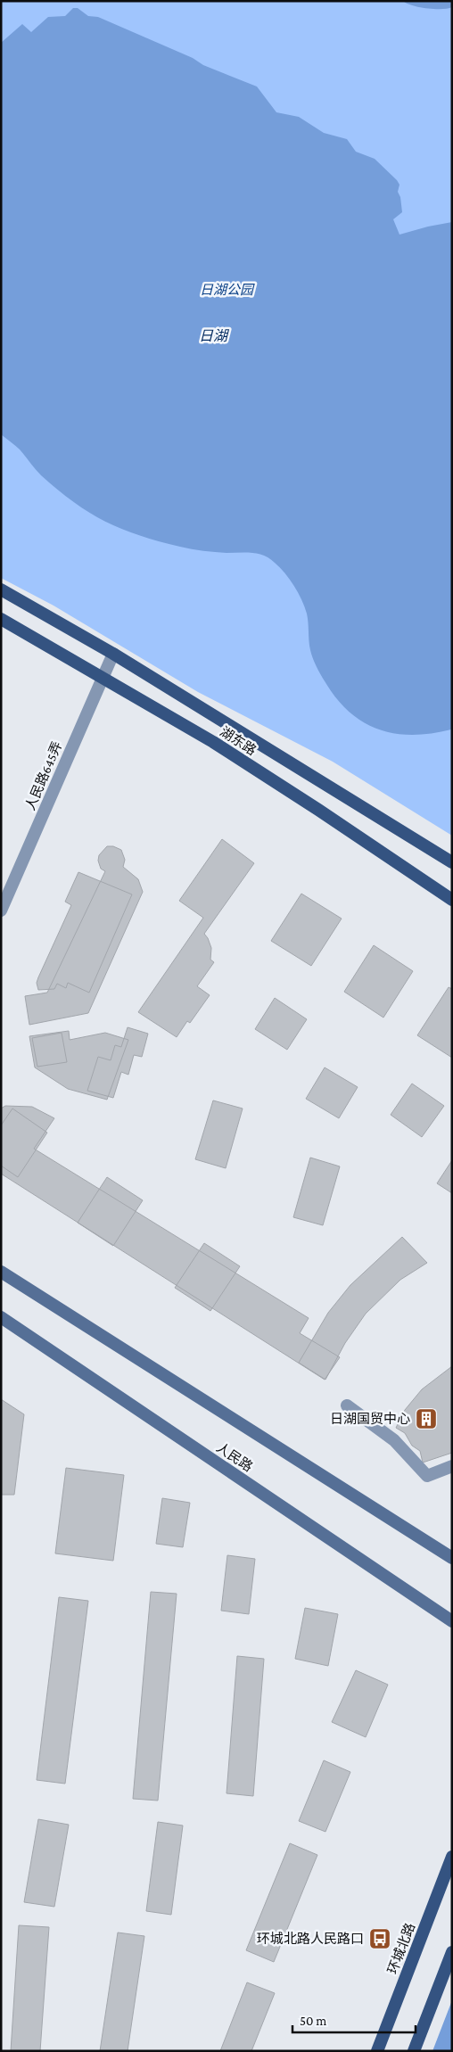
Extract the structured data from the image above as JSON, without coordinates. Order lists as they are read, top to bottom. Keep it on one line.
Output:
{"streets":{"main road":["湖东路","人民路","环城北路"],"street":["人民路645弄"]},"crossings":[["湖东路","人民路645弄"]],"water":["日湖"],"parks":["日湖公园"],"places":{"building":["日湖国贸中心"],"bus stop":["环城北路人民路口"]},"scale_bar":"50 m"}
